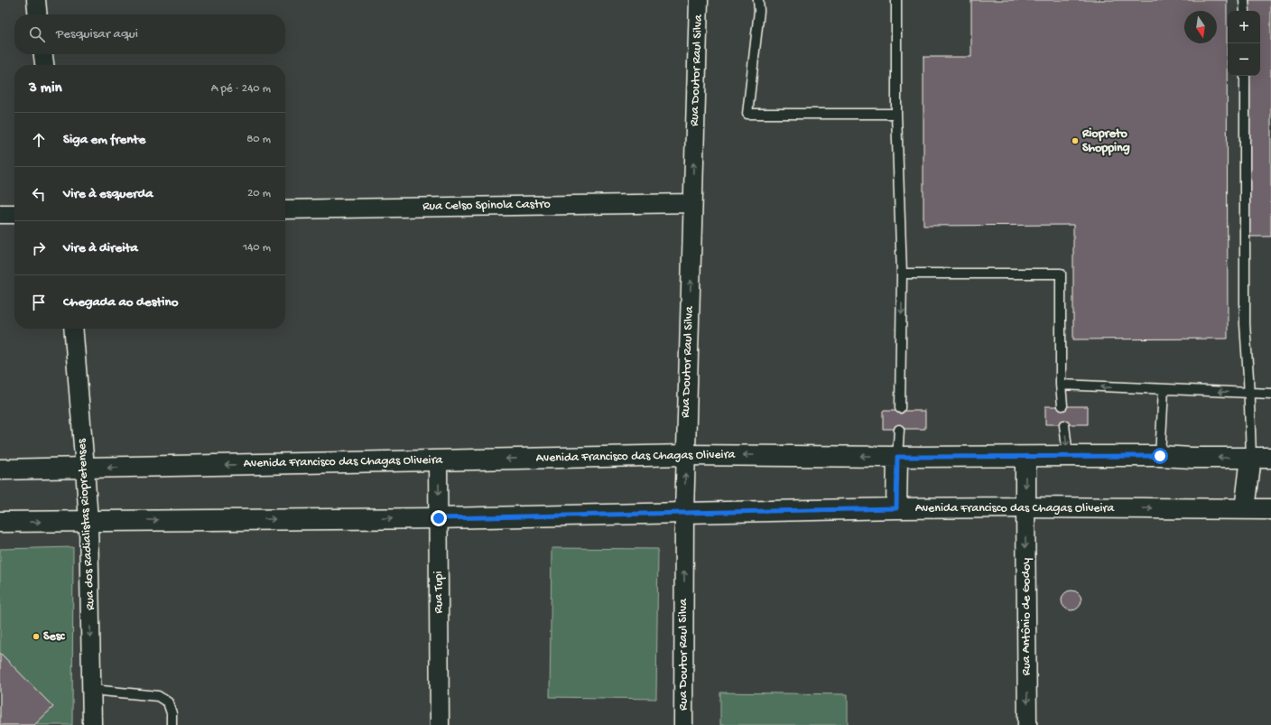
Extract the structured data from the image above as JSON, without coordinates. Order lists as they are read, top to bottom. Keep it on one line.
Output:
{"streets":{"main road":["Avenida Francisco das Chagas Oliveira"],"street":["Rua Doutor Raul Silva","Rua Celso Spinola Castro","Rua dos Radialistas Riopretenses","Rua Tupi","Rua Antônio de Godoy"]},"crossings":[["Rua Doutor Raul Silva","Rua Celso Spinola Castro"],["Rua Doutor Raul Silva","Avenida Francisco das Chagas Oliveira"],["Avenida Francisco das Chagas Oliveira","Rua dos Radialistas Riopretenses"],["Avenida Francisco das Chagas Oliveira","Rua Tupi"],["Avenida Francisco das Chagas Oliveira","Rua Antônio de Godoy"]],"one_way":["Rua Doutor Raul Silva","Rua dos Radialistas Riopretenses","Rua Antônio de Godoy"],"places":["Riopreto Shopping","Sesc"],"north":"bottom","page":{"map_buttons":["+","−"],"search":"Pesquisar aqui","heading":["3 min","A pé · 240 m"],"list":[["Siga em frente","80 m"],["Vire à esquerda","20 m"],["Vire à direita","140 m"],"Chegada ao destino"]}}
